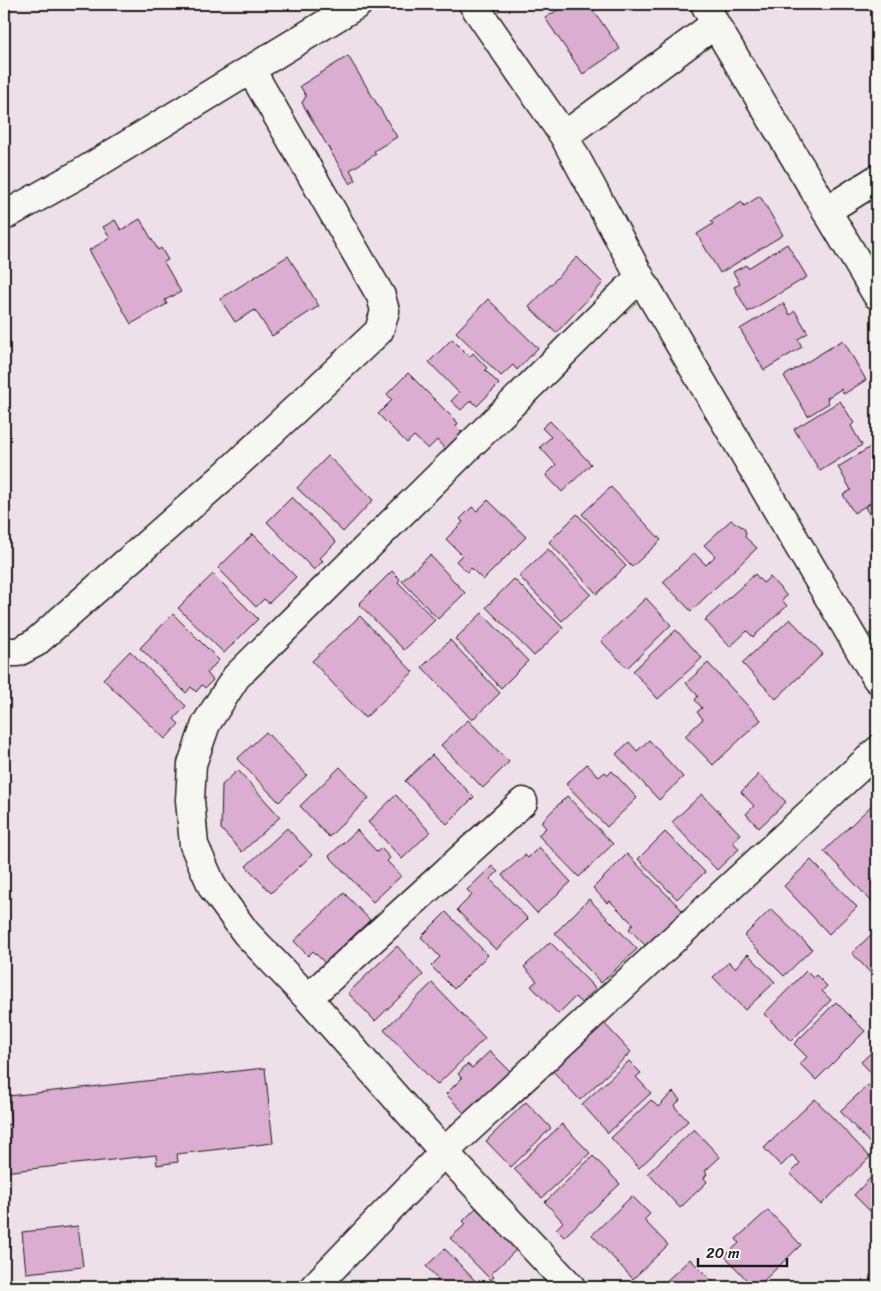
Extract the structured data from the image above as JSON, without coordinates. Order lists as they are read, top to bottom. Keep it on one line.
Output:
{"scale_bar":"20 m"}
